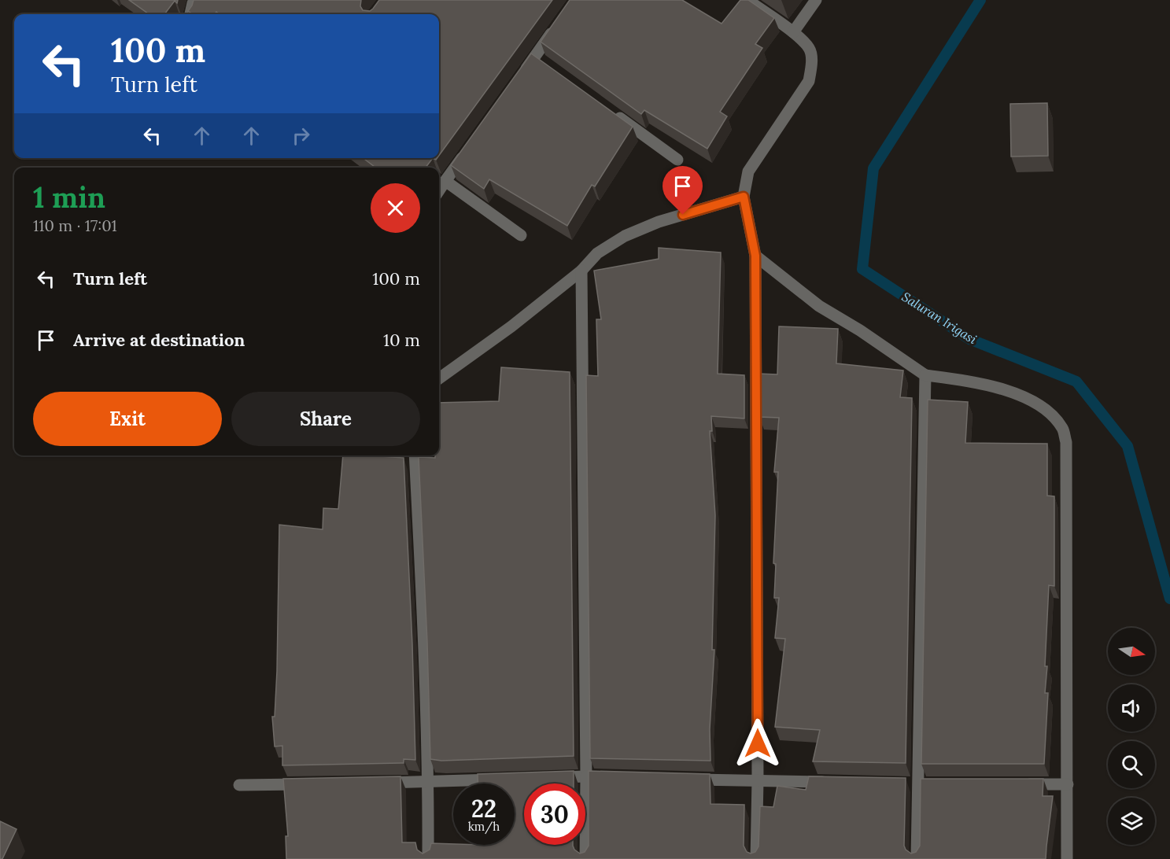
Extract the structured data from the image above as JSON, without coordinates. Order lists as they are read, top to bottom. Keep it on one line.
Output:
{"water":["Saluran Irigasi"],"north":"right","page":{"turn":["100 m","Turn left"],"heading":["1 min","110 m · 17:01"],"list":[{"name":"Turn left","value":"100 m"},{"name":"Arrive at destination","value":"10 m"}],"buttons":["Exit","Share"],"speed":"22 km/h","limit":"30"}}
